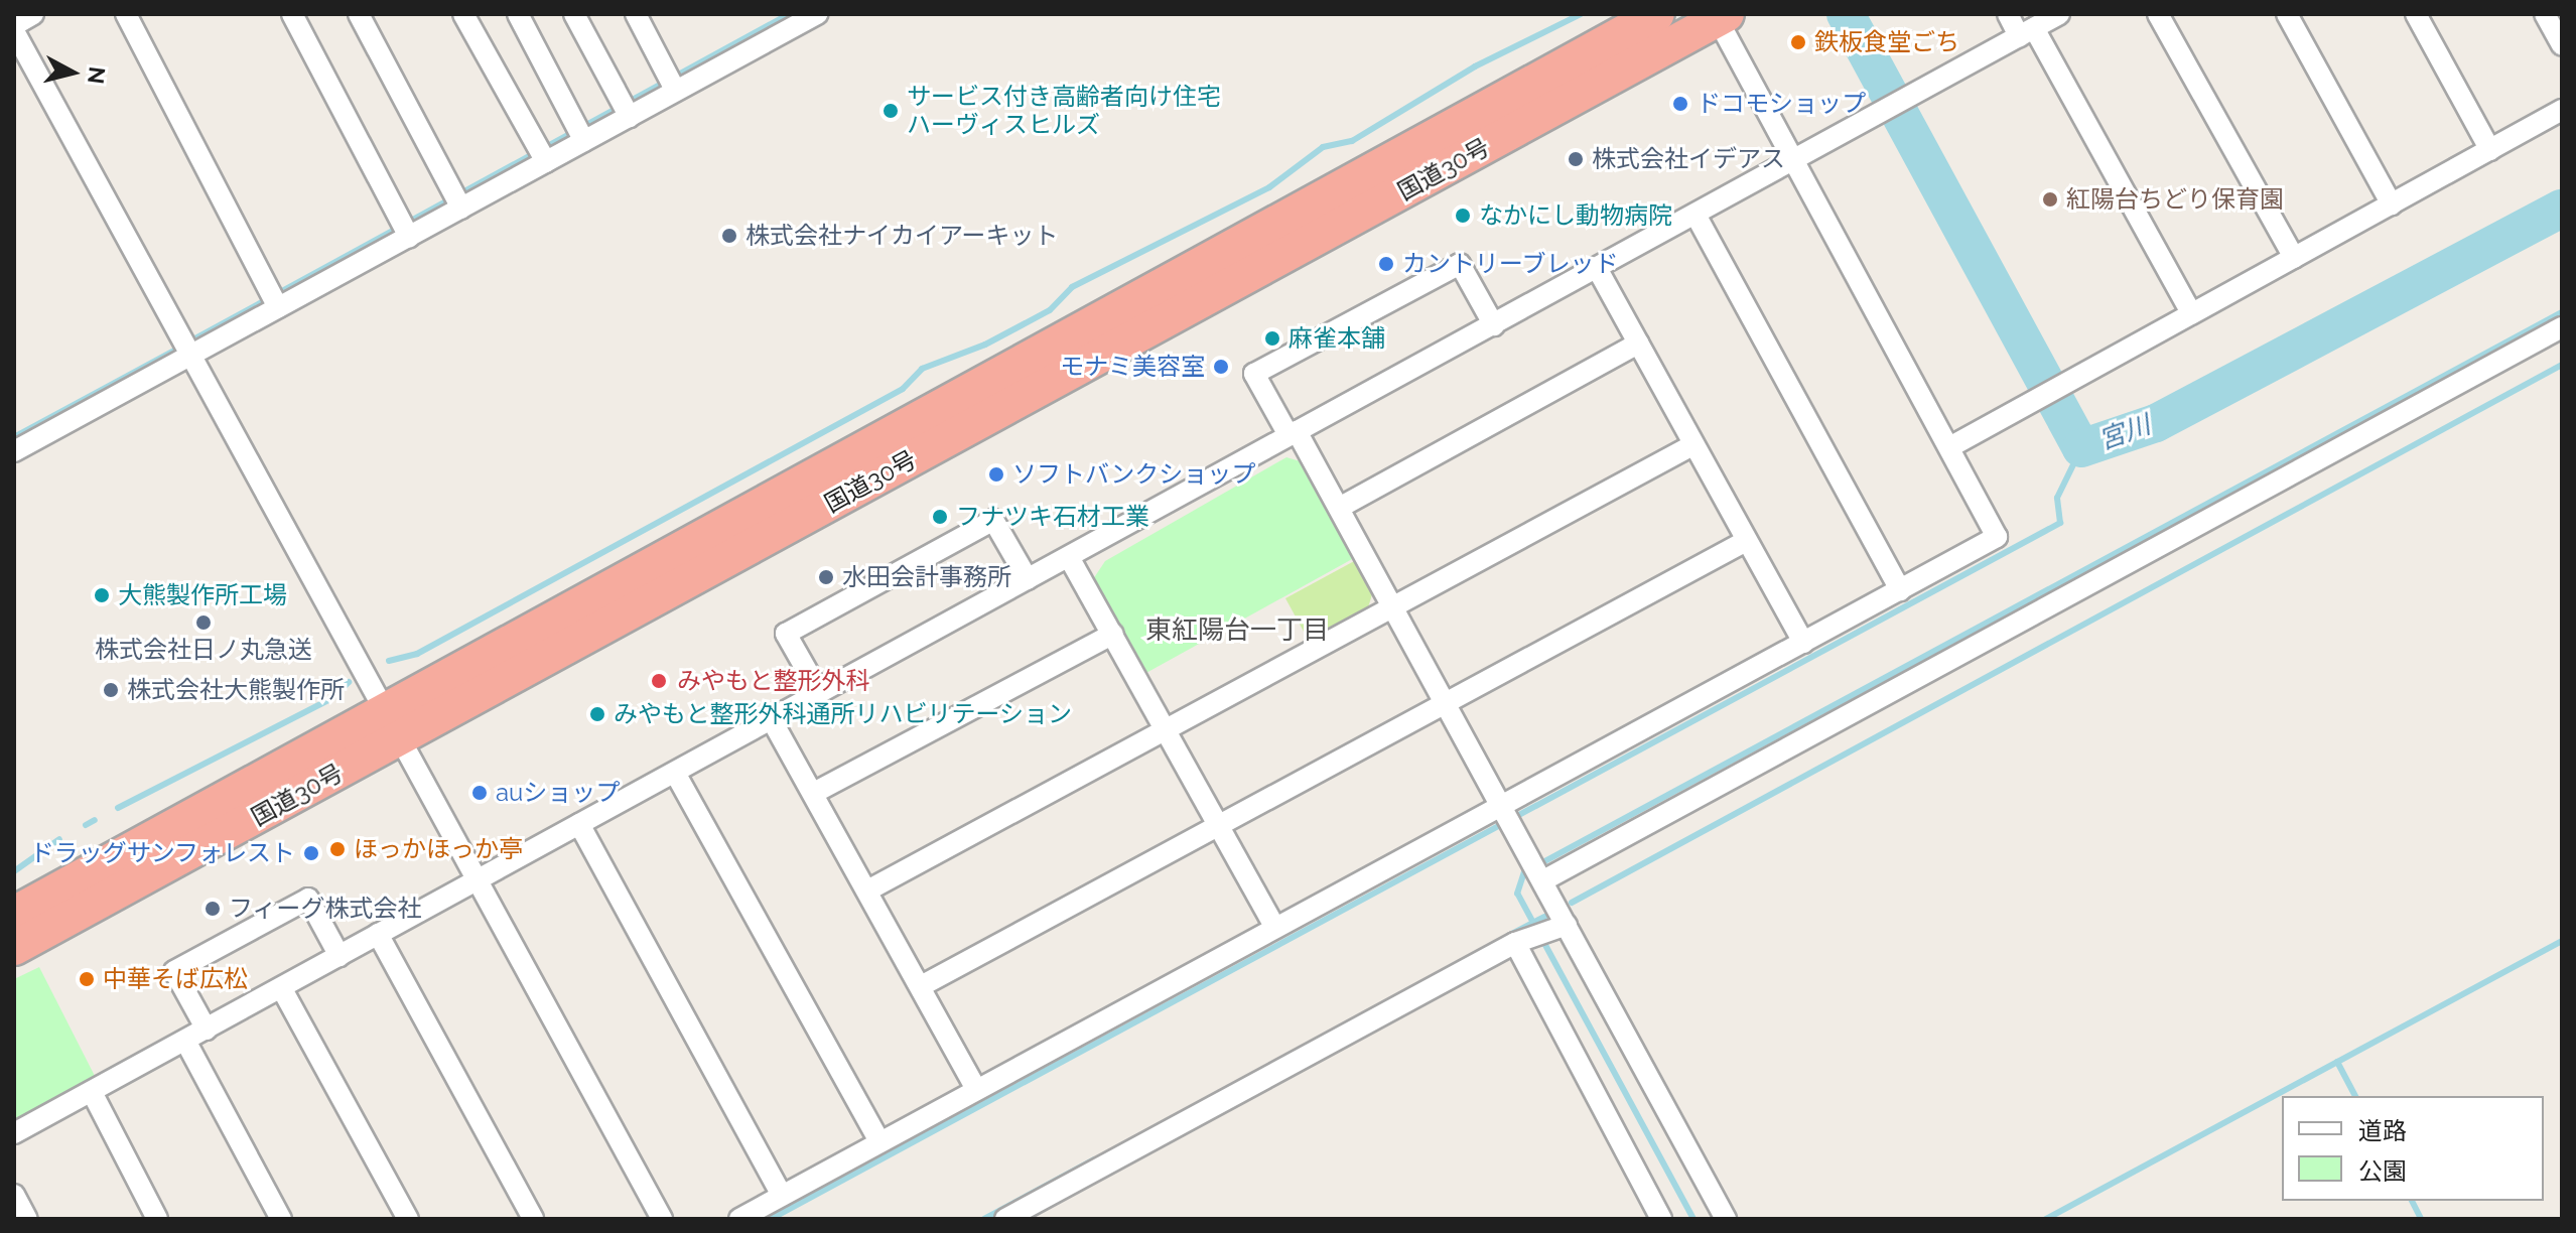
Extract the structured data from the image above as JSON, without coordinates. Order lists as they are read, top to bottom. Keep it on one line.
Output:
{"streets":{"highway":["国道30号"]},"districts":["東紅陽台一丁目"],"water":["宮川"],"places":["鉄板食堂ごち","ドコモショップ","サービス付き高齢者向け住宅 ハーヴィスヒルズ","株式会社イデアス","紅陽台ちどり保育園","なかにし動物病院","株式会社ナイカイアーキット","カントリーブレッド","麻雀本舗","モナミ美容室","ソフトバンクショップ","フナツキ石材工業","水田会計事務所","大熊製作所工場","株式会社日ノ丸急送","みやもと整形外科","株式会社大熊製作所","みやもと整形外科通所リハビリテーション","auショップ","ほっかほっか亭","ドラッグサンフォレスト","フィーグ株式会社","中華そば広松"],"legend":["道路","公園"],"north":"right"}
